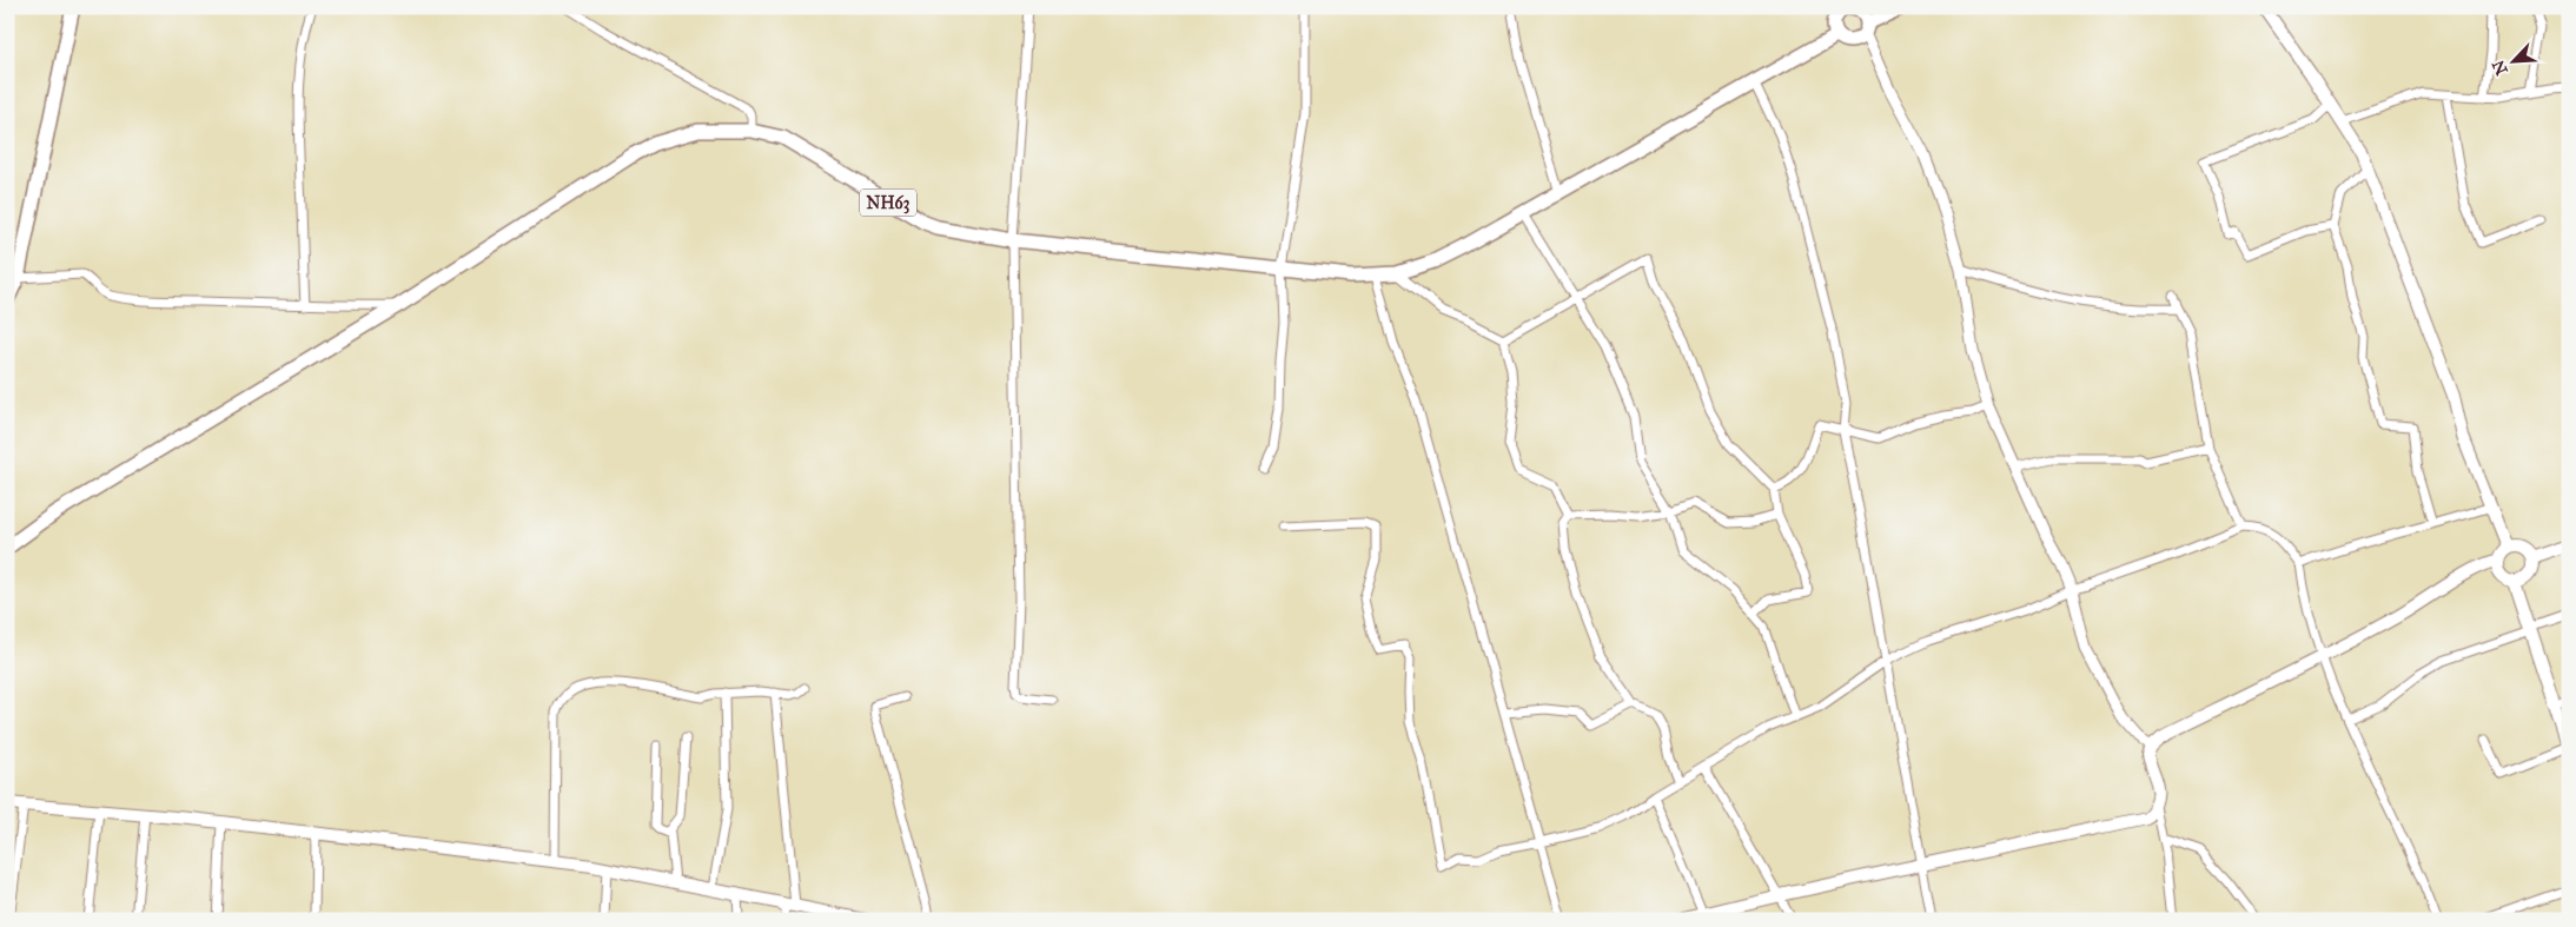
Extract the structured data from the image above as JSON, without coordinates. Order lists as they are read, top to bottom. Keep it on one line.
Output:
{"streets":{"main road":["NH63"]},"north":"bottom left"}
